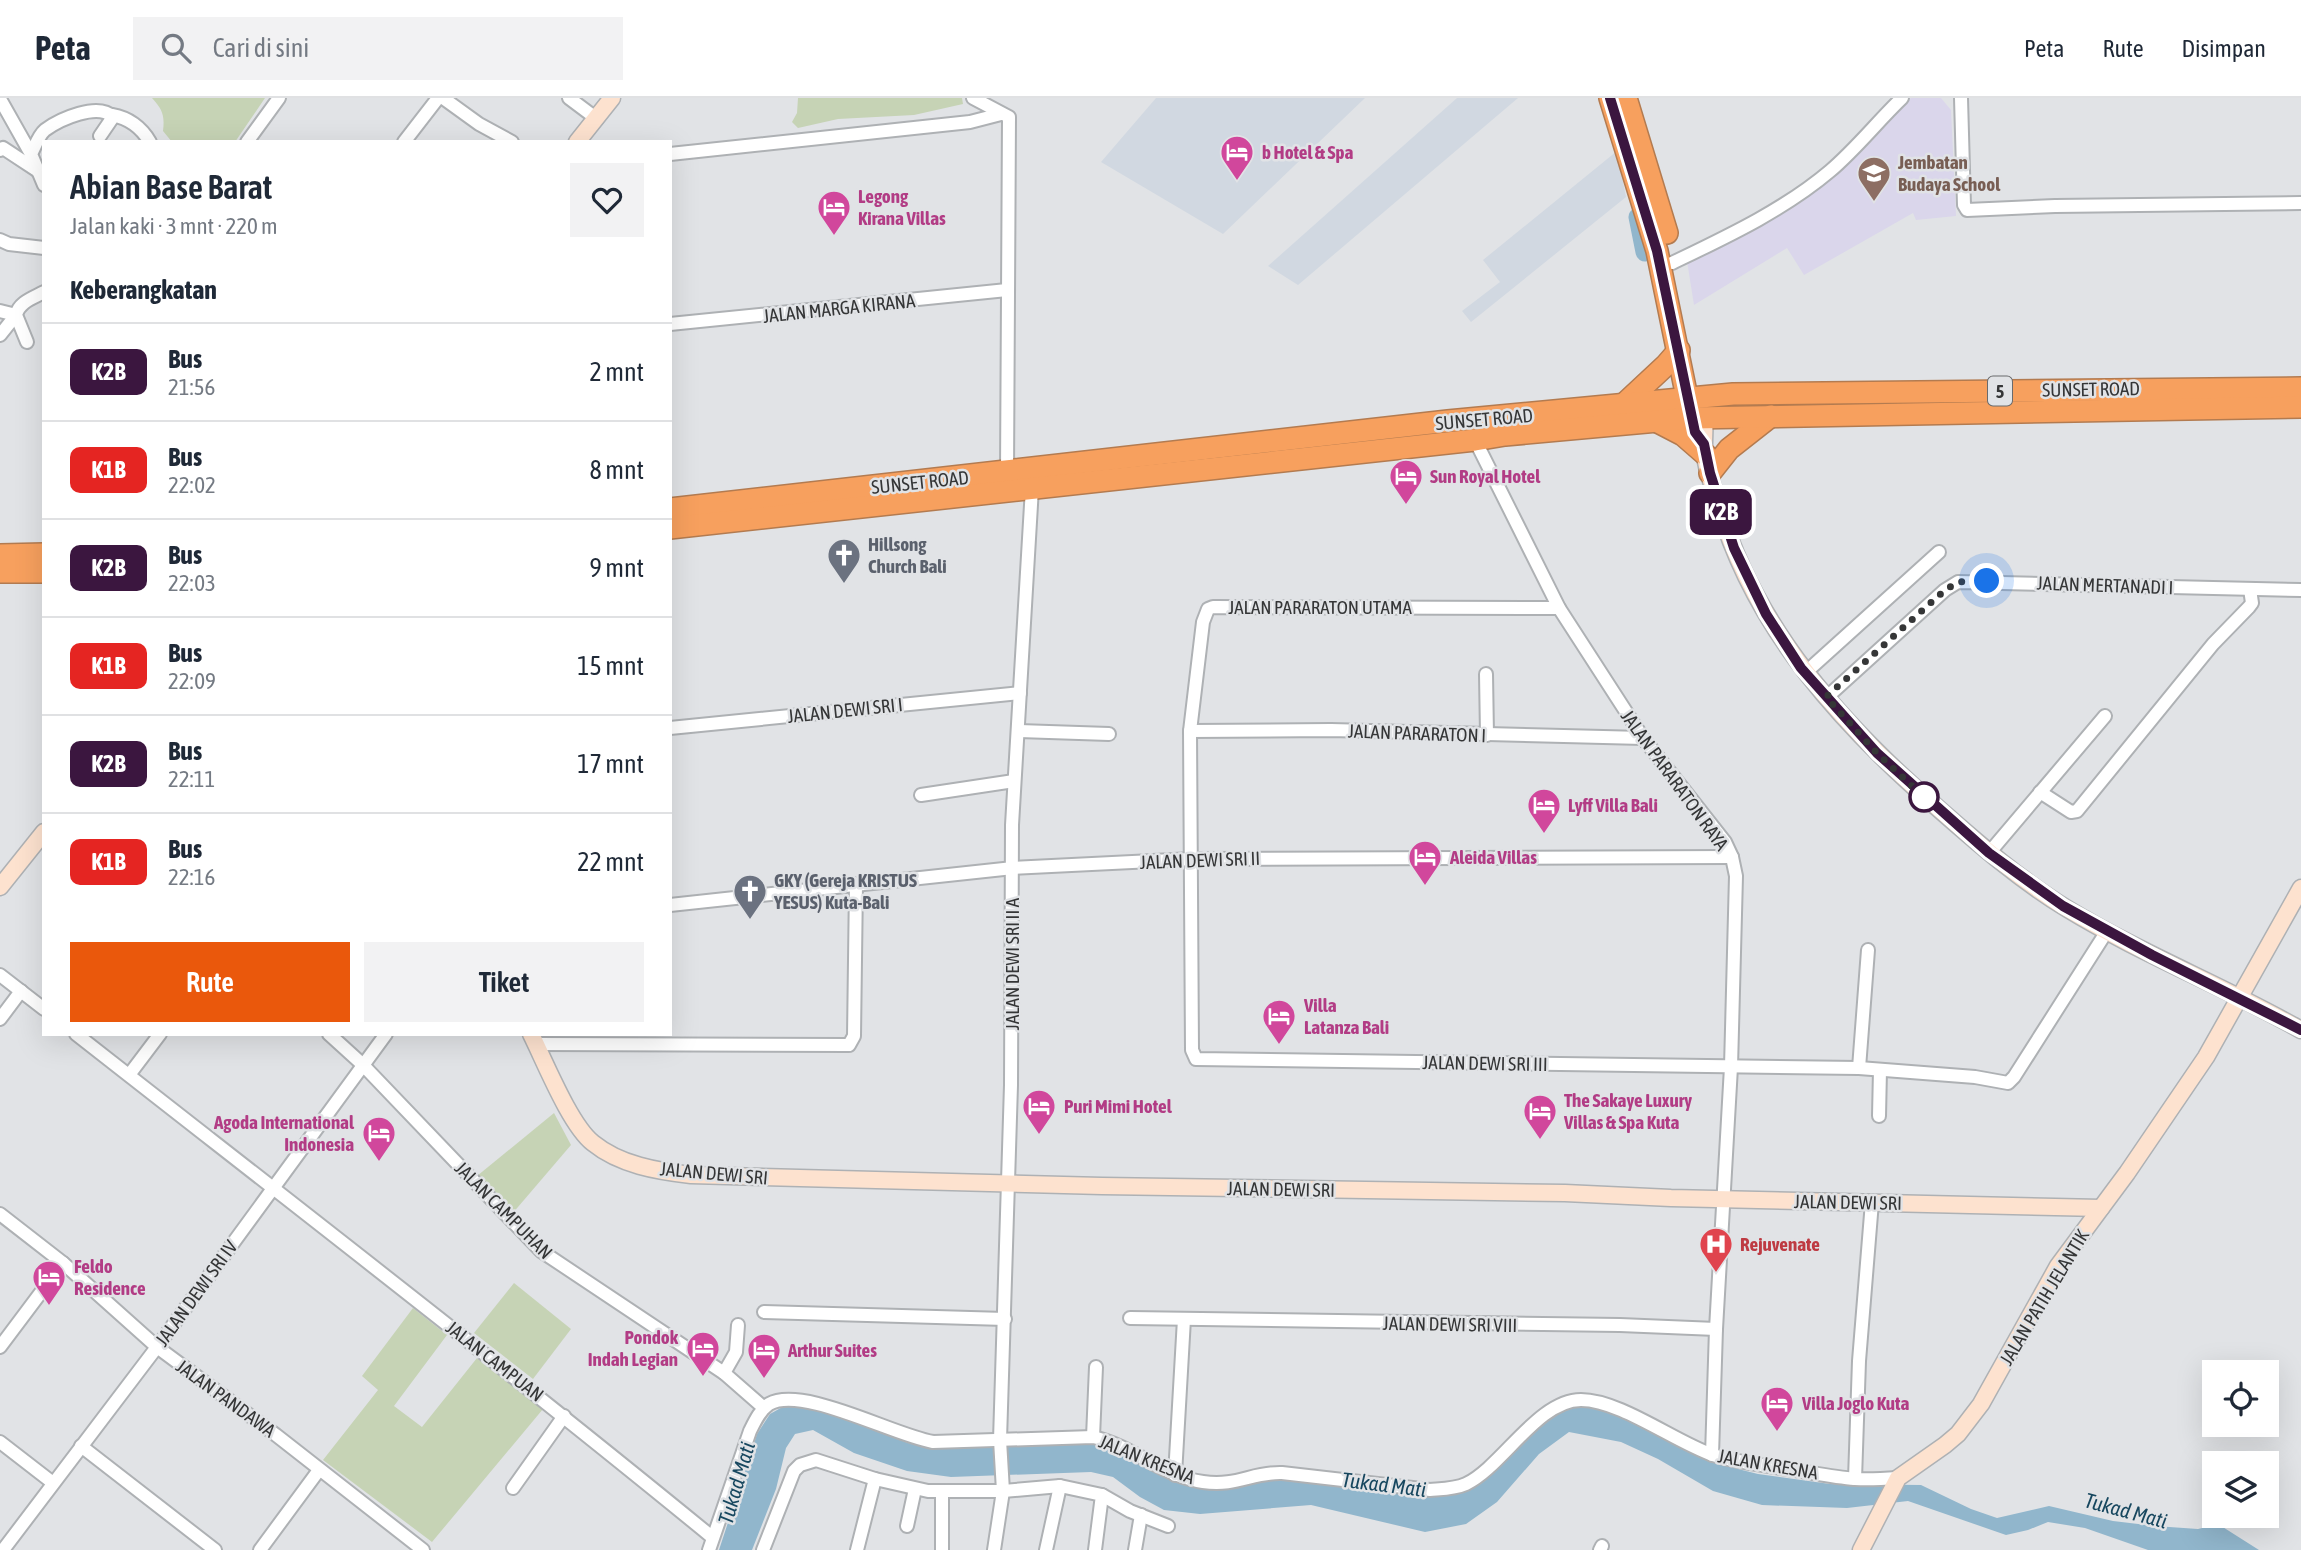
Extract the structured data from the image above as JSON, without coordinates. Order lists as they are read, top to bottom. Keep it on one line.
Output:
{"streets":{"highway":["SUNSET ROAD","5"],"street":["JALAN MARGA KIRANA","JALAN MERTANADI I","JALAN PARARATON UTAMA","JALAN DEWI SRI I","JALAN PARARATON I","JALAN PARARATON RAYA","JALAN DEWI SRI II","JALAN DEWI SRI II A","JALAN DEWI SRI III","JALAN DEWI SRI","JALAN CAMPUHAN","JALAN DEWI SRI IV","JALAN PATIH JELANTIK","JALAN DEWI SRI VIII","JALAN CAMPUAN","JALAN PANDAWA","JALAN KRESNA"]},"crossings":[["SUNSET ROAD","JALAN PARARATON RAYA"],["SUNSET ROAD","JALAN DEWI SRI II A"],["JALAN PARARATON UTAMA","JALAN PARARATON I"],["JALAN PARARATON UTAMA","JALAN PARARATON RAYA"],["JALAN PARARATON UTAMA","JALAN DEWI SRI II"],["JALAN PARARATON UTAMA","JALAN DEWI SRI III"],["JALAN DEWI SRI I","JALAN DEWI SRI II A"],["JALAN PARARATON I","JALAN PARARATON RAYA"],["JALAN PARARATON RAYA","JALAN DEWI SRI II"],["JALAN PARARATON RAYA","JALAN DEWI SRI III"],["JALAN PARARATON RAYA","JALAN DEWI SRI"],["JALAN PARARATON RAYA","JALAN DEWI SRI VIII"],["JALAN PARARATON RAYA","JALAN KRESNA"],["JALAN DEWI SRI II","JALAN DEWI SRI II A"],["JALAN DEWI SRI II","JALAN DEWI SRI III"],["JALAN DEWI SRI II A","JALAN DEWI SRI"],["JALAN DEWI SRI II A","JALAN KRESNA"],["JALAN DEWI SRI","JALAN PATIH JELANTIK"],["JALAN CAMPUHAN","JALAN DEWI SRI IV"],["JALAN CAMPUHAN","JALAN KRESNA"],["JALAN DEWI SRI IV","JALAN CAMPUAN"],["JALAN DEWI SRI IV","JALAN PANDAWA"],["JALAN PATIH JELANTIK","JALAN KRESNA"]],"water":["Tukad Mati"],"places":{"hotel":["b Hotel & Spa","Legong Kirana Villas","Sun Royal Hotel","Lyff Villa Bali","Aleida Villas","Villa Latanza Bali","Puri Mimi Hotel","The Sakaye Luxury Villas & Spa Kuta","Agoda International Indonesia","Feldo Residence","Pondok Indah Legian","Arthur Suites","Villa Joglo Kuta"],"school or university":["Jembatan Budaya School"],"church":["Hillsong Church Bali","GKY (Gereja KRISTUS YESUS) Kuta-Bali"],"hospital":["Rejuvenate"]},"lines":["bus line K2B"],"page":{"header":"Peta","search":"Cari di sini","nav":["Peta","Rute","Disimpan"],"on_map":"K2B","heading":[["Abian Base Barat","Jalan kaki · 3 mnt · 220 m"],"Keberangkatan"],"list":[{"mark":"K2B","name":"Bus","note":"21:56","value":"2 mnt"},{"mark":"K1B","name":"Bus","note":"22:02","value":"8 mnt"},{"mark":"K2B","name":"Bus","note":"22:03","value":"9 mnt"},{"mark":"K1B","name":"Bus","note":"22:09","value":"15 mnt"},{"mark":"K2B","name":"Bus","note":"22:11","value":"17 mnt"},{"mark":"K1B","name":"Bus","note":"22:16","value":"22 mnt"}],"buttons":["Rute","Tiket"]}}
